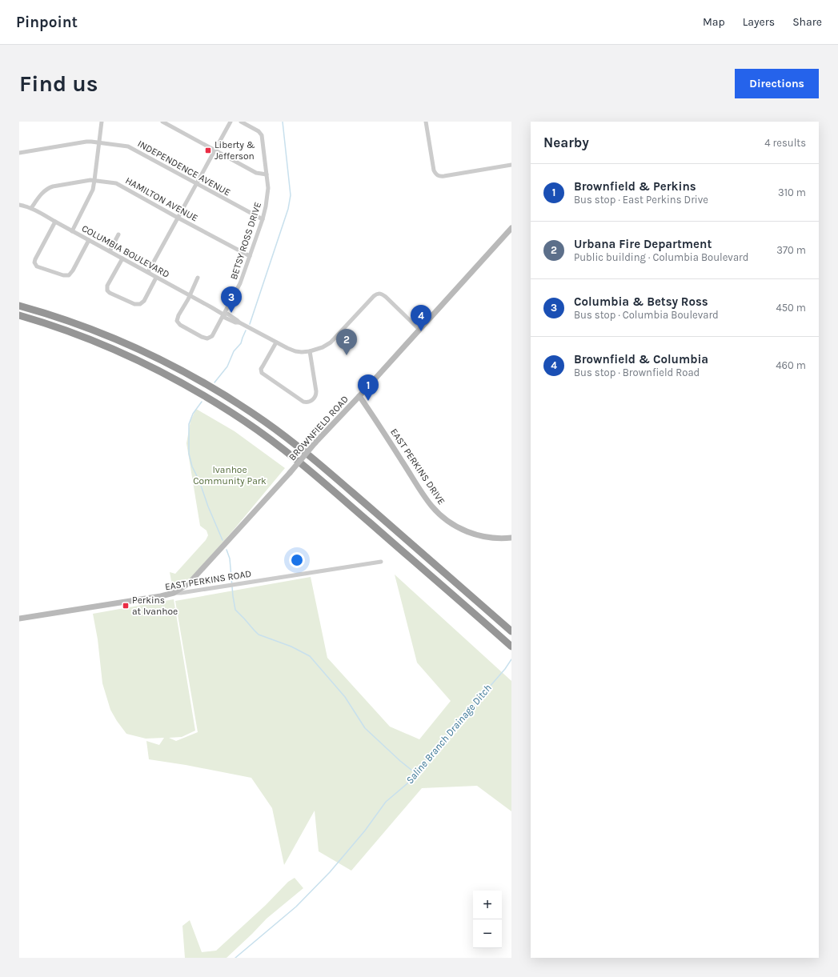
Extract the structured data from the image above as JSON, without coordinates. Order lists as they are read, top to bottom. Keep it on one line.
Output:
{"streets":{"street":["INDEPENDENCE AVENUE","HAMILTON AVENUE","BETSY ROSS DRIVE","COLUMBIA BOULEVARD","BROWNFIELD ROAD","EAST PERKINS DRIVE","EAST PERKINS ROAD"]},"crossings":[["INDEPENDENCE AVENUE","BETSY ROSS DRIVE"],["HAMILTON AVENUE","BETSY ROSS DRIVE"],["HAMILTON AVENUE","COLUMBIA BOULEVARD"],["BETSY ROSS DRIVE","COLUMBIA BOULEVARD"],["COLUMBIA BOULEVARD","BROWNFIELD ROAD"],["BROWNFIELD ROAD","EAST PERKINS DRIVE"],["BROWNFIELD ROAD","EAST PERKINS ROAD"]],"water":["Saline Branch Drainage Ditch"],"parks":["Ivanhoe Community Park"],"places":{"transit":["Liberty & Jefferson","Perkins at Ivanhoe"]},"page":{"header":"Pinpoint","nav":["Map","Layers","Share"],"buttons":"Directions","title":"Find us","heading":["Nearby","4 results"],"list":[{"mark":"1","name":"Brownfield & Perkins","note":"Bus stop · East Perkins Drive","value":"310 m"},{"mark":"2","name":"Urbana Fire Department","note":"Public building · Columbia Boulevard","value":"370 m"},{"mark":"3","name":"Columbia & Betsy Ross","note":"Bus stop · Columbia Boulevard","value":"450 m"},{"mark":"4","name":"Brownfield & Columbia","note":"Bus stop · Brownfield Road","value":"460 m"}],"pins":["3","4","2","1"],"map_buttons":["+","−"]}}
